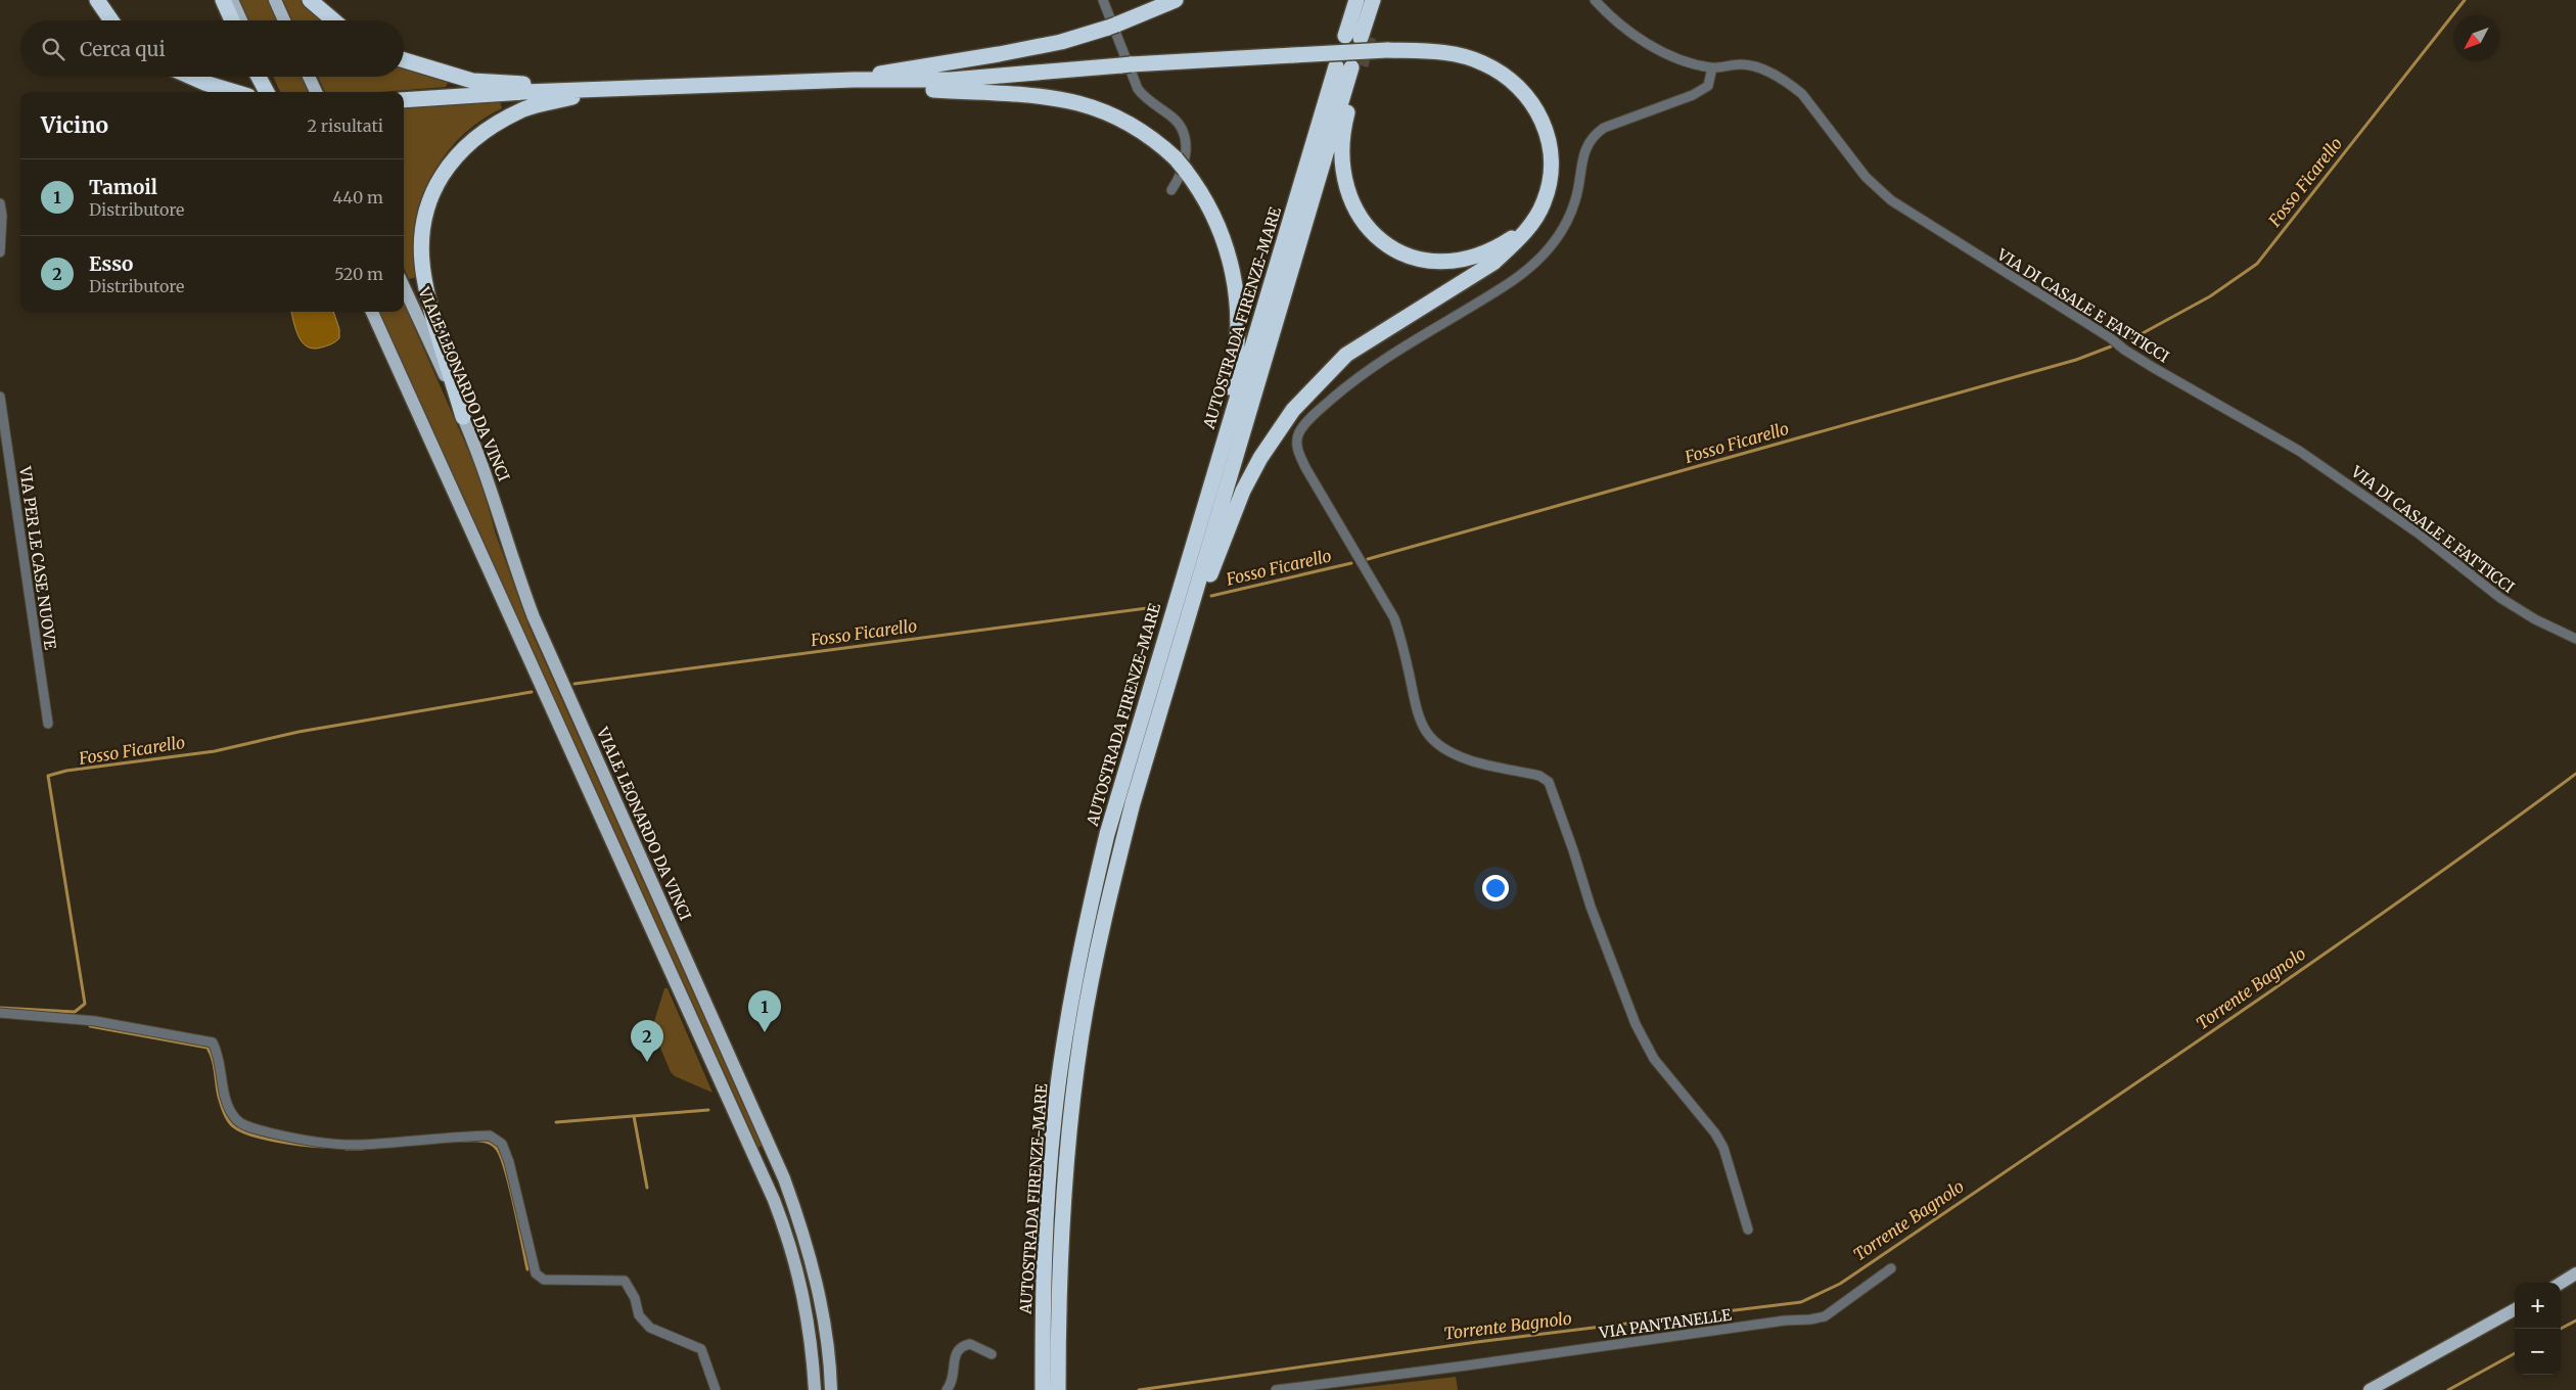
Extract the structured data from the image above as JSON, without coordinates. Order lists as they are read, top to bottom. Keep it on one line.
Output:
{"streets":{"highway":["AUTOSTRADA FIRENZE-MARE"],"main road":["VIALE LEONARDO DA VINCI"],"street":["VIA DI CASALE E FATTICCI","VIA PER LE CASE NUOVE","VIA PANTANELLE"]},"water":["Fosso Ficarello","Torrente Bagnolo"],"north":"bottom left","page":{"search":"Cerca qui","heading":["Vicino","2 risultati"],"list":[{"mark":"1","name":"Tamoil","note":"Distributore","value":"440 m"},{"mark":"2","name":"Esso","note":"Distributore","value":"520 m"}],"pins":["1","2"],"map_buttons":["+","−"]}}
